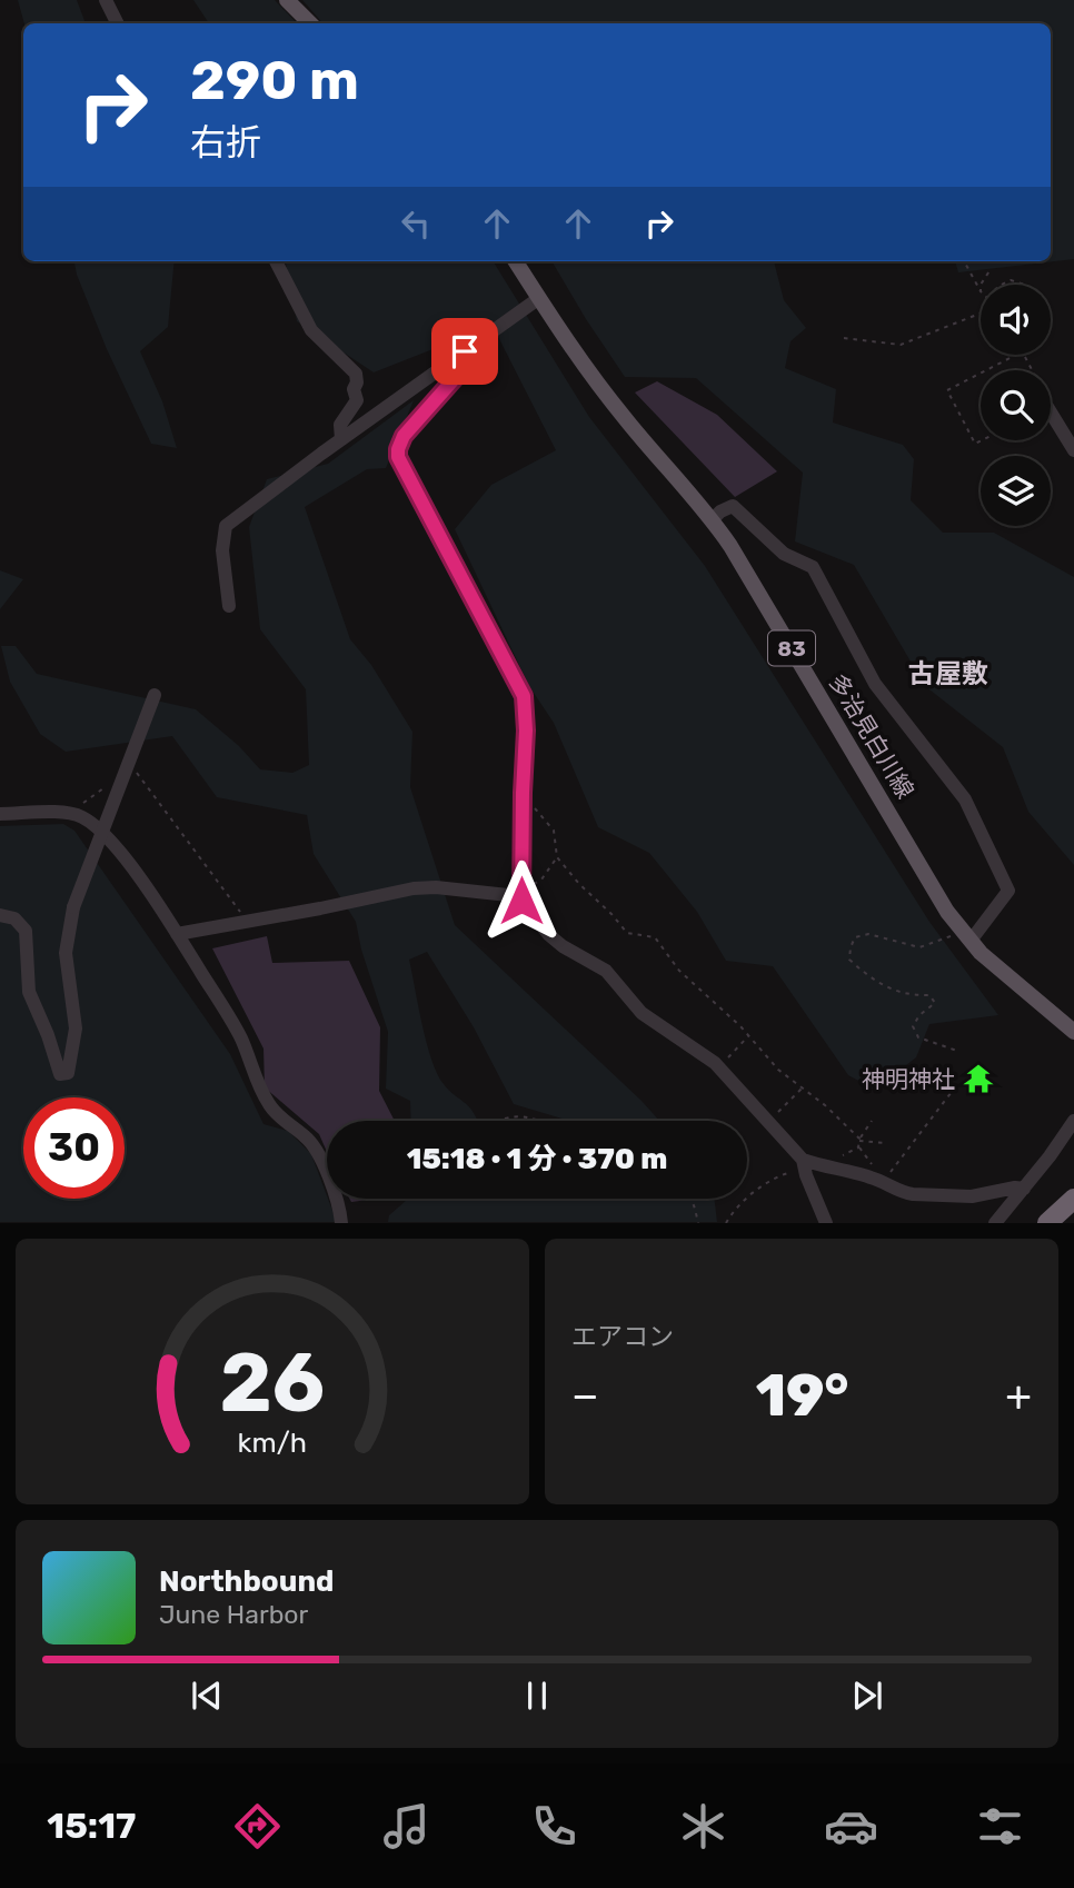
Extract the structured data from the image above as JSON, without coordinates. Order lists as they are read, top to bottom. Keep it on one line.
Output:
{"streets":{"main road":["83","多治見白川線"]},"districts":["古屋敷"],"places":{"temple":["神明神社"]},"page":{"turn":["290 m","右折"],"limit":"30","trip":"15:18 · 1 分 · 370 m","tile":"エアコン","heat":["−","19°","+"],"song":["Northbound","June Harbor"],"tabs":"15:17","gauge":["26","km/h"]}}
